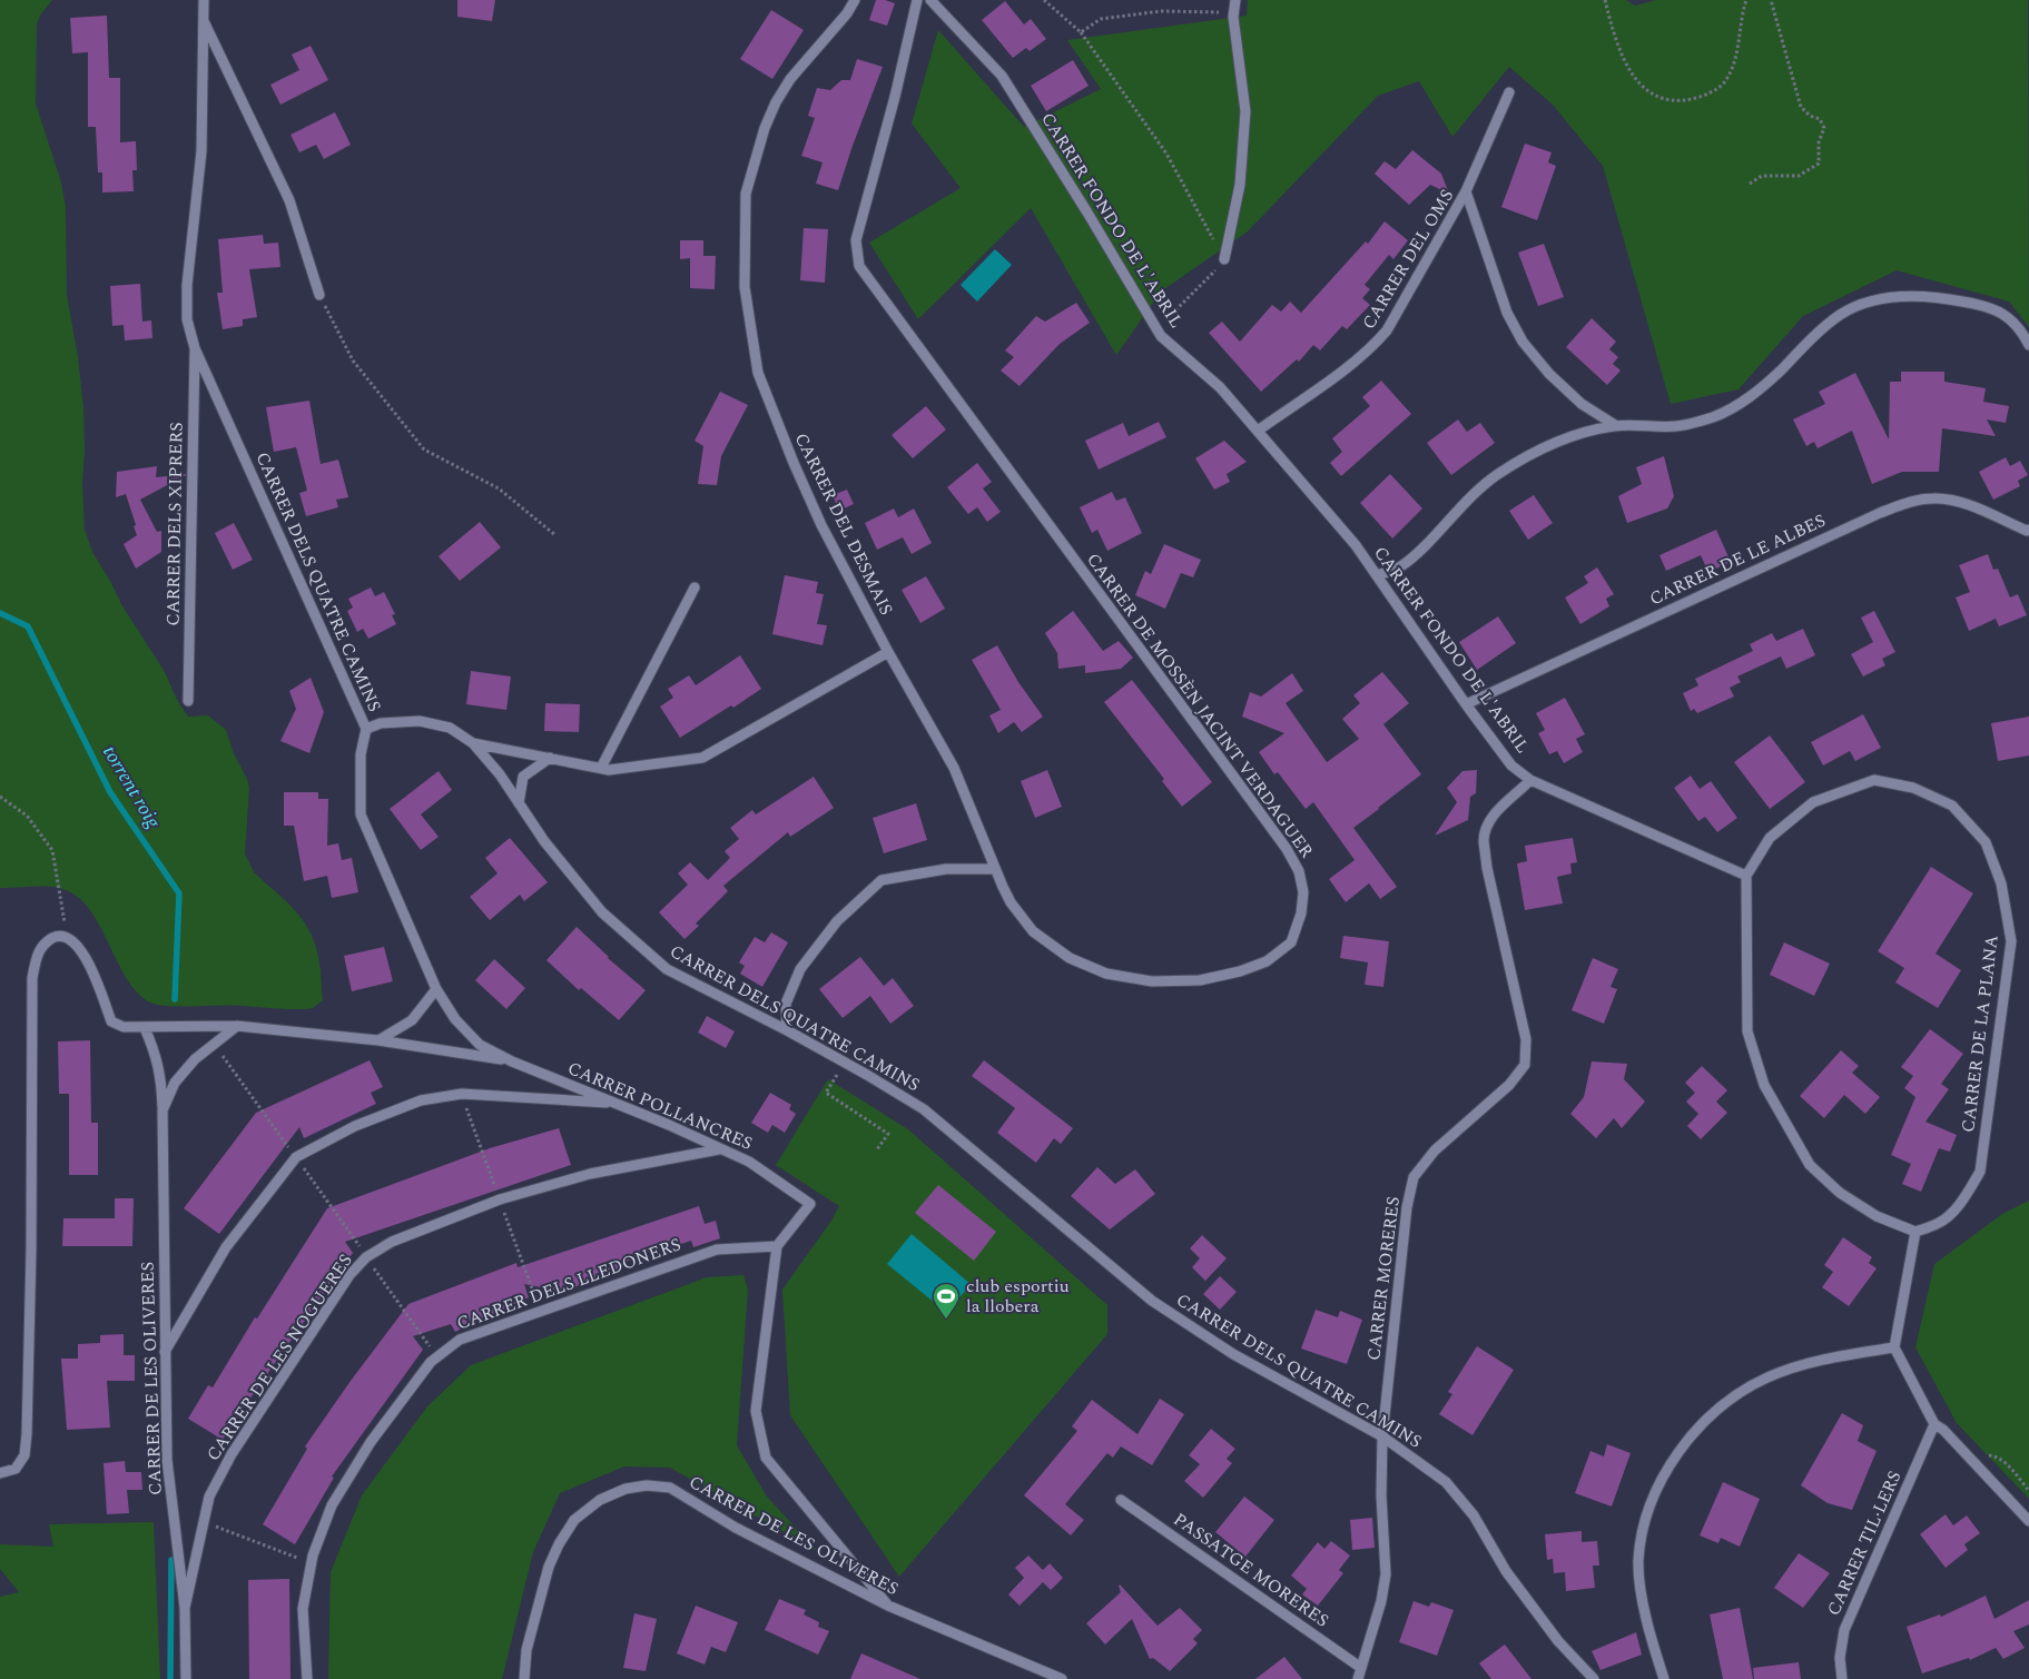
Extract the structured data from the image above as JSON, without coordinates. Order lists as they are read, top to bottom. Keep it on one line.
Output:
{"streets":{"street":["CARRER FONDO DE L'ABRIL","CARRER DEL OMS","CARRER DELS XIPRERS","CARRER DEL DESMAIS","CARRER DE LE ALBES","CARRER DELS QUATRE CAMINS","CARRER DE MOSSÈN JACINT VERDAGUER","CARRER DE LA PLANA","CARRER POLLANCRES","CARRER MORERES","CARRER DELS LLEDONERS","CARRER DE LES NOGUERES","CARRER DE LES OLIVERES","CARRER TIL·LERS","PASSATGE MORERES"]},"crossings":[["CARRER FONDO DE L'ABRIL","CARRER DEL OMS"],["CARRER FONDO DE L'ABRIL","CARRER DE LE ALBES"],["CARRER FONDO DE L'ABRIL","CARRER DE LA PLANA"],["CARRER FONDO DE L'ABRIL","CARRER MORERES"],["CARRER DELS XIPRERS","CARRER DELS QUATRE CAMINS"],["CARRER DEL DESMAIS","CARRER DE MOSSÈN JACINT VERDAGUER"],["CARRER DELS QUATRE CAMINS","CARRER POLLANCRES"],["CARRER DELS QUATRE CAMINS","CARRER MORERES"],["CARRER POLLANCRES","CARRER DELS LLEDONERS"],["CARRER POLLANCRES","CARRER DE LES NOGUERES"],["CARRER MORERES","PASSATGE MORERES"],["CARRER DE LES NOGUERES","CARRER DE LES OLIVERES"]],"water":["torrent roig"],"places":{"sports":["club esportiu la llobera"]}}
